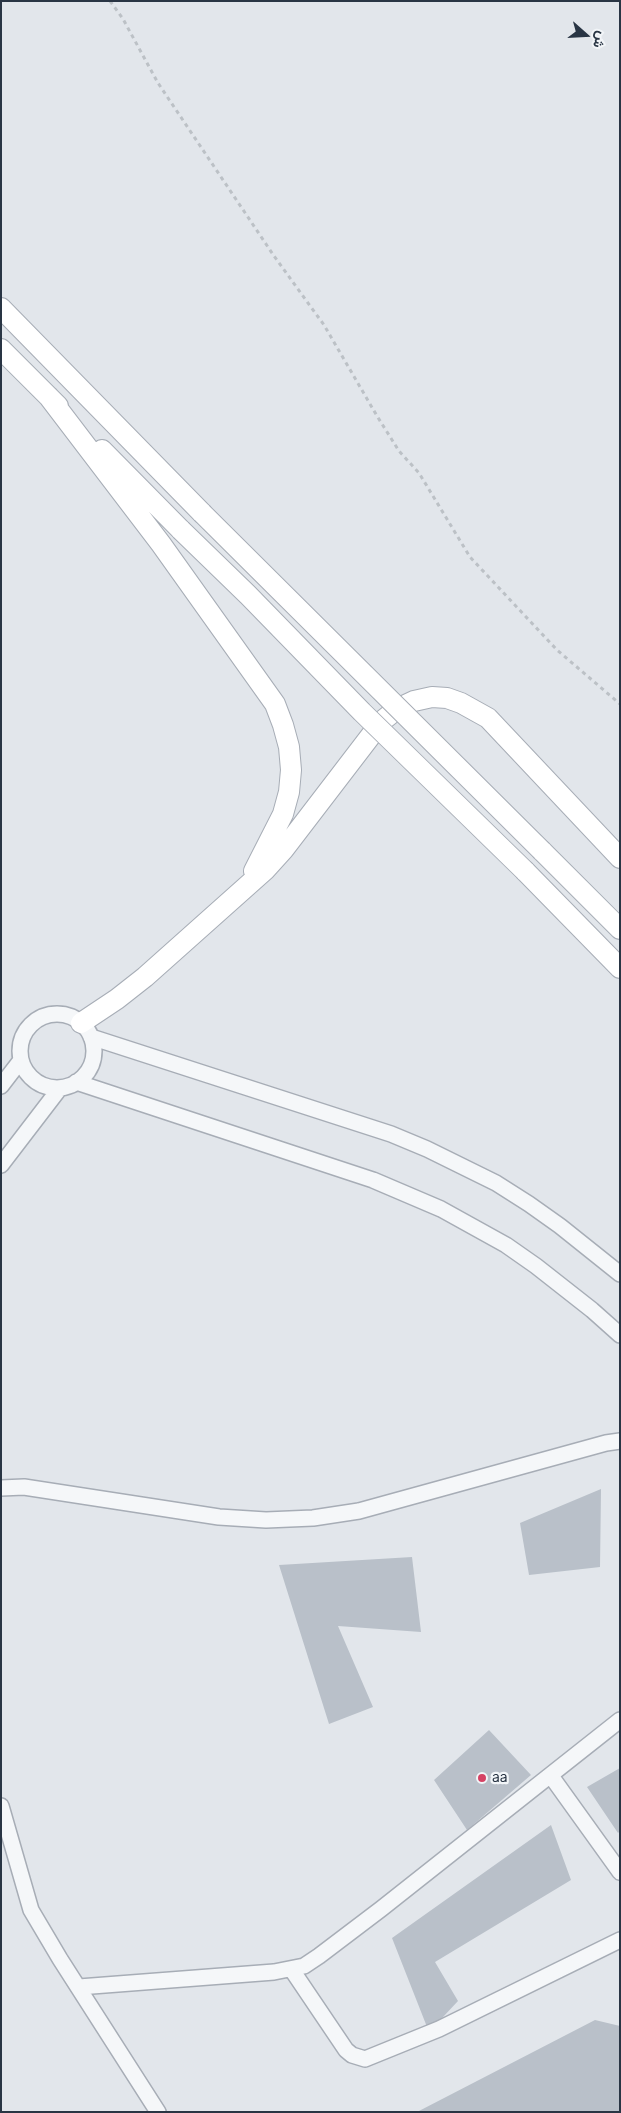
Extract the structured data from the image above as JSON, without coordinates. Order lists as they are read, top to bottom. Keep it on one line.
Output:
{"places":["aa"],"north":"right"}
